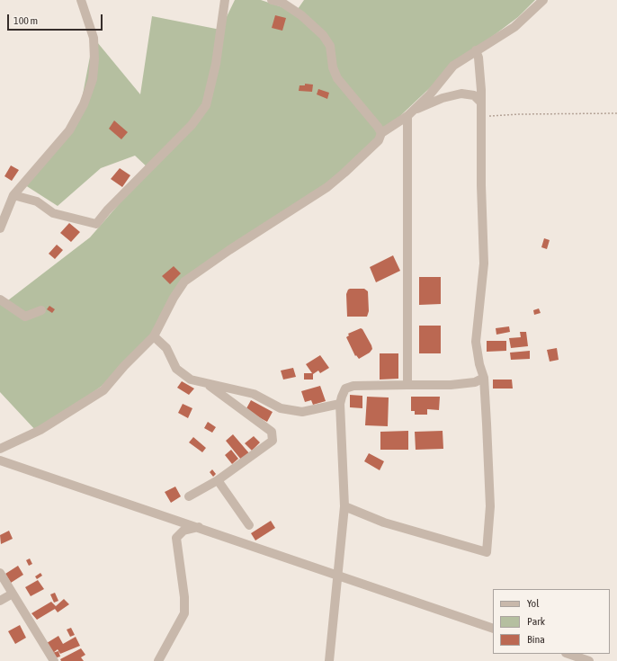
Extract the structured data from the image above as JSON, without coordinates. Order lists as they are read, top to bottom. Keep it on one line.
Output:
{"legend":["Yol","Park","Bina"],"scale_bar":"100 m"}
